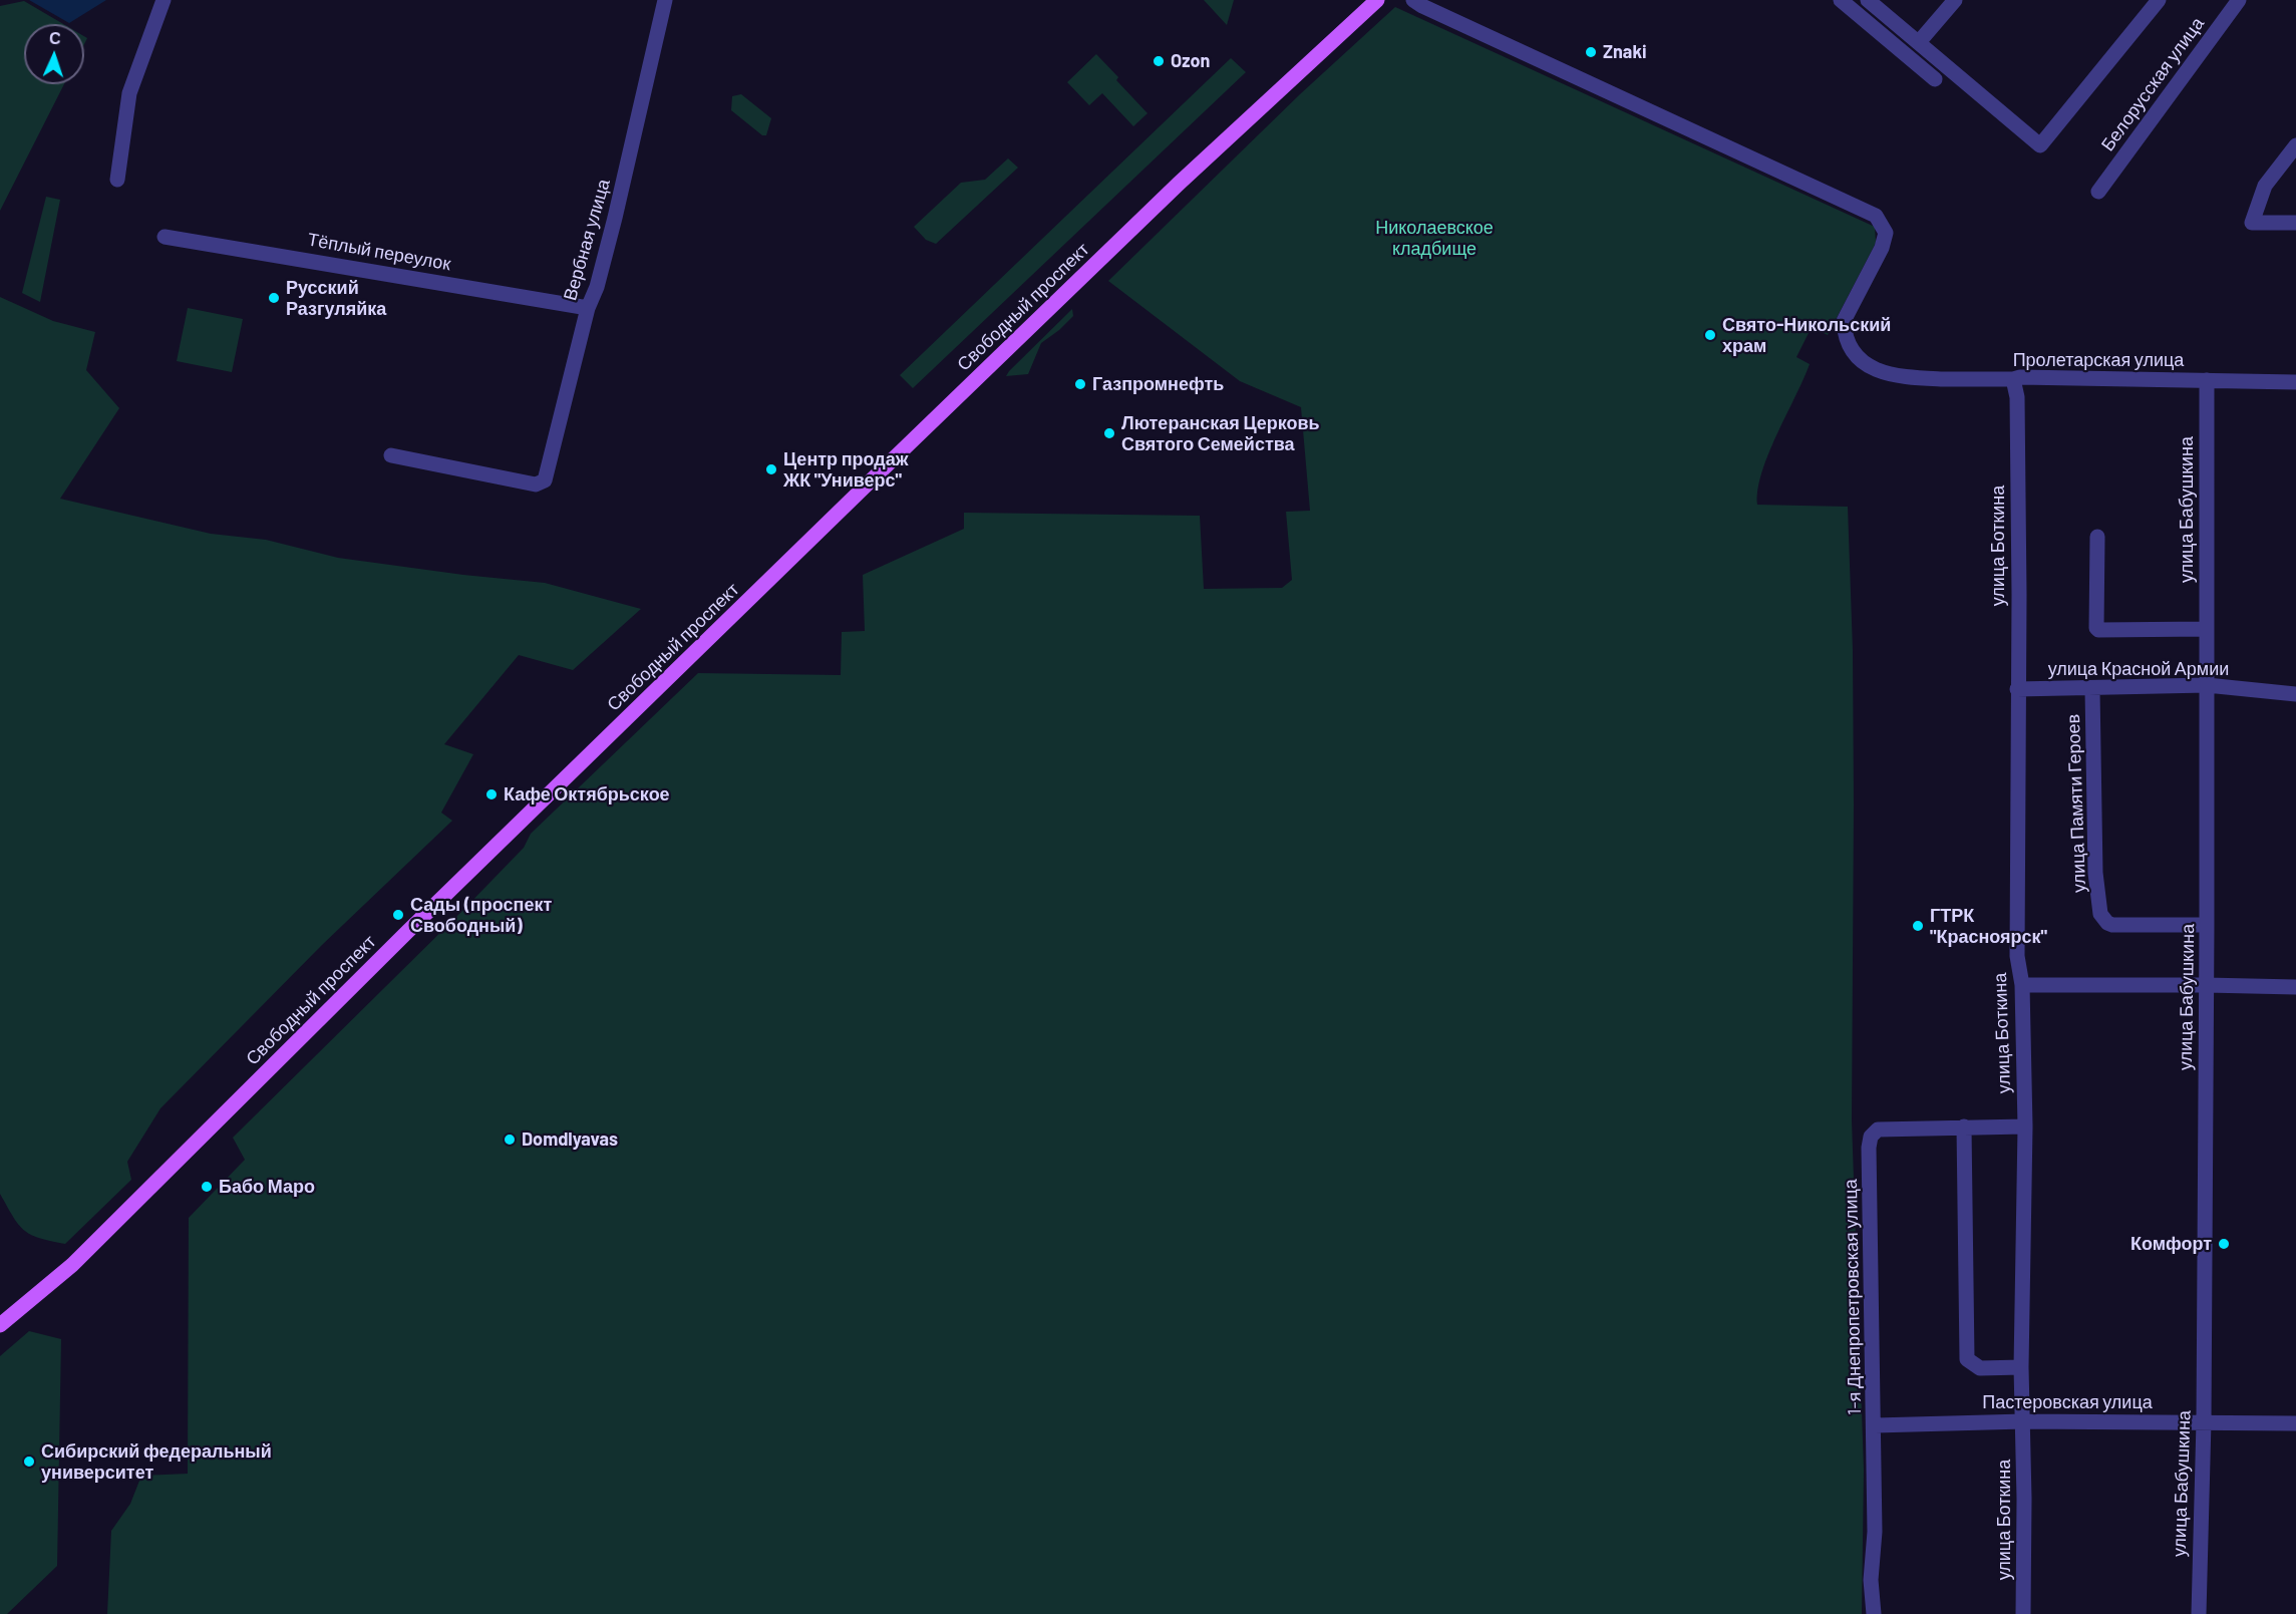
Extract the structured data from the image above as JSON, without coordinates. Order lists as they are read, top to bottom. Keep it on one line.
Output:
{"streets":{"main road":["Свободный проспект"],"street":["Белорусская улица","Вербная улица","Тёплый переулок","Пролетарская улица","улица Бабушкина","улица Боткина","улица Красной Армии","улица Памяти Героев","1-я Днепропетровская улица","Пастеровская улица"]},"crossings":[["Вербная улица","Тёплый переулок"],["Пролетарская улица","улица Бабушкина"],["Пролетарская улица","улица Боткина"],["улица Бабушкина","улица Красной Армии"],["улица Бабушкина","улица Памяти Героев"],["улица Бабушкина","Пастеровская улица"],["улица Боткина","улица Красной Армии"],["улица Боткина","1-я Днепропетровская улица"],["улица Боткина","Пастеровская улица"],["улица Красной Армии","улица Памяти Героев"],["1-я Днепропетровская улица","Пастеровская улица"]],"parks":["Николаевское кладбище"],"places":["Znaki","Ozon","Русский Разгуляйка","Свято-Никольский храм","Газпромнефть","Лютеранская Церковь Святого Семейства","Центр продаж ЖК \"Универс\"","Кафе Октябрьское","Сады (проспект Свободный)","ГТРК \"Красноярск\"","Domdlyavas","Бабо Маро","Комфорт","Сибирский федеральный университет"],"north":"top"}
